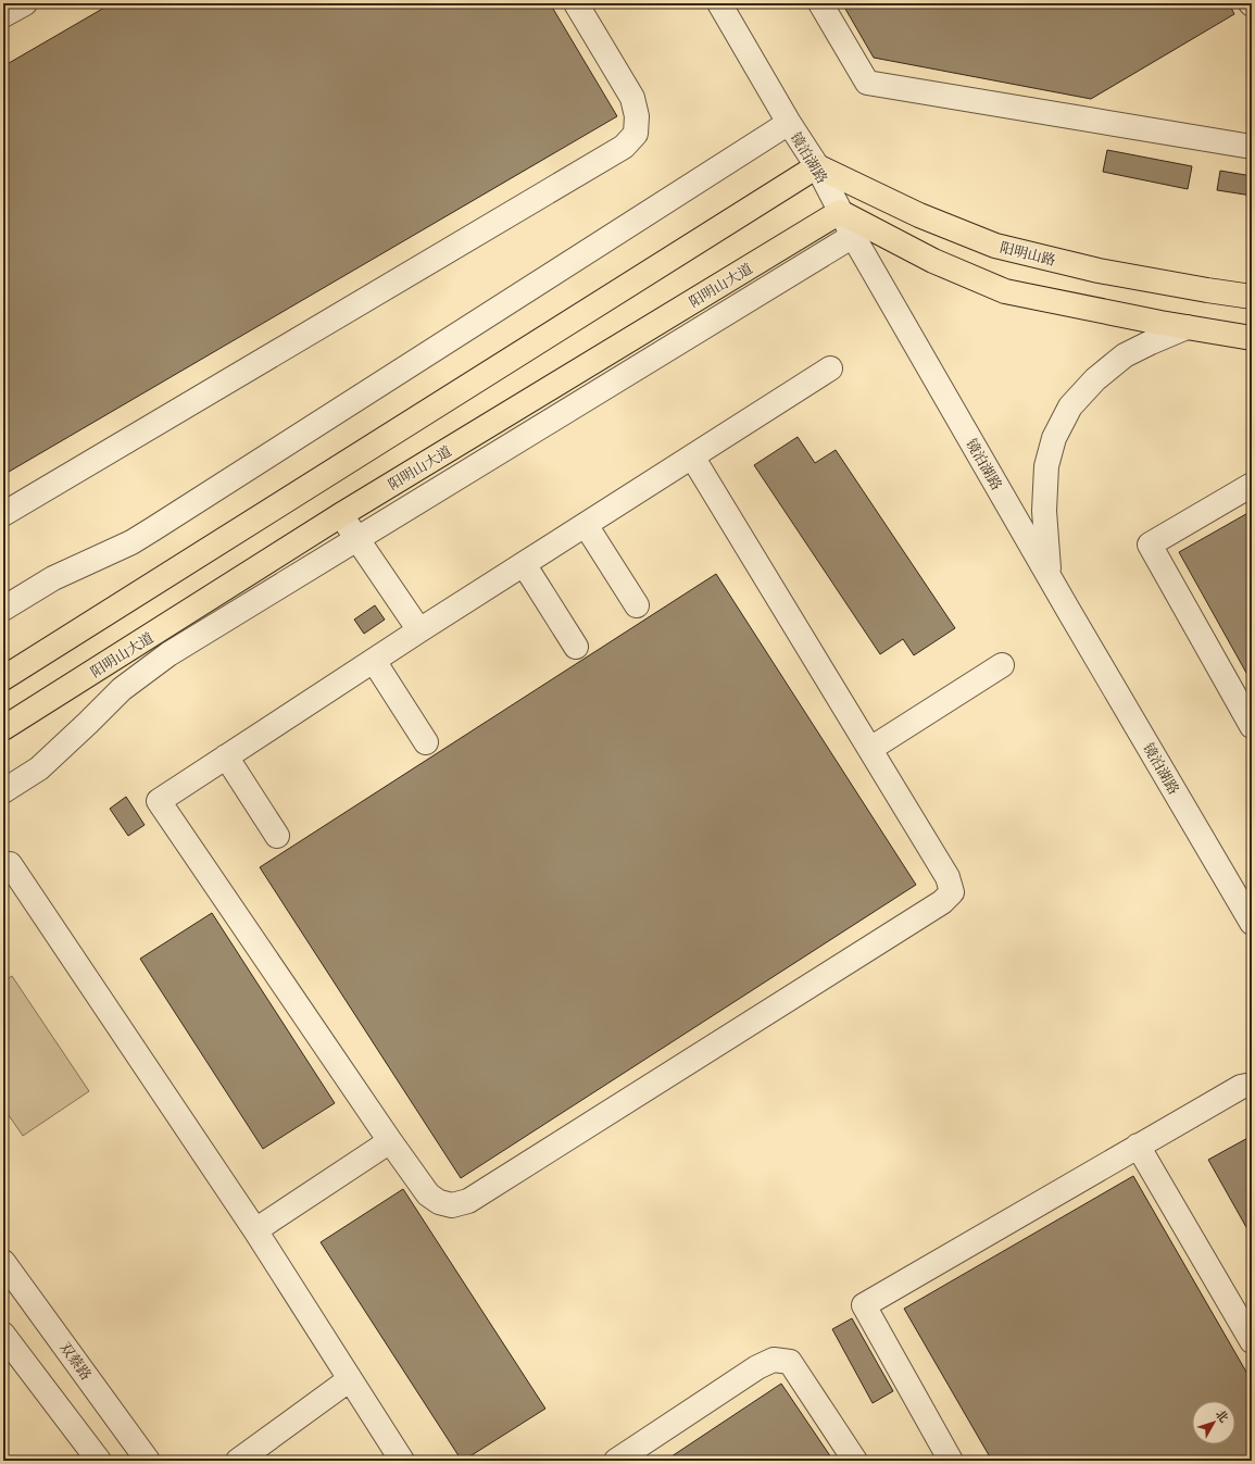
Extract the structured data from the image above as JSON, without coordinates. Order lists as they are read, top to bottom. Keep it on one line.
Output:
{"streets":{"main road":["阳明山路","阳明山大道"],"street":["镜泊湖路","双蔡路"]},"crossings":[["镜泊湖路","阳明山路"],["镜泊湖路","阳明山大道"]],"north":"top right"}
